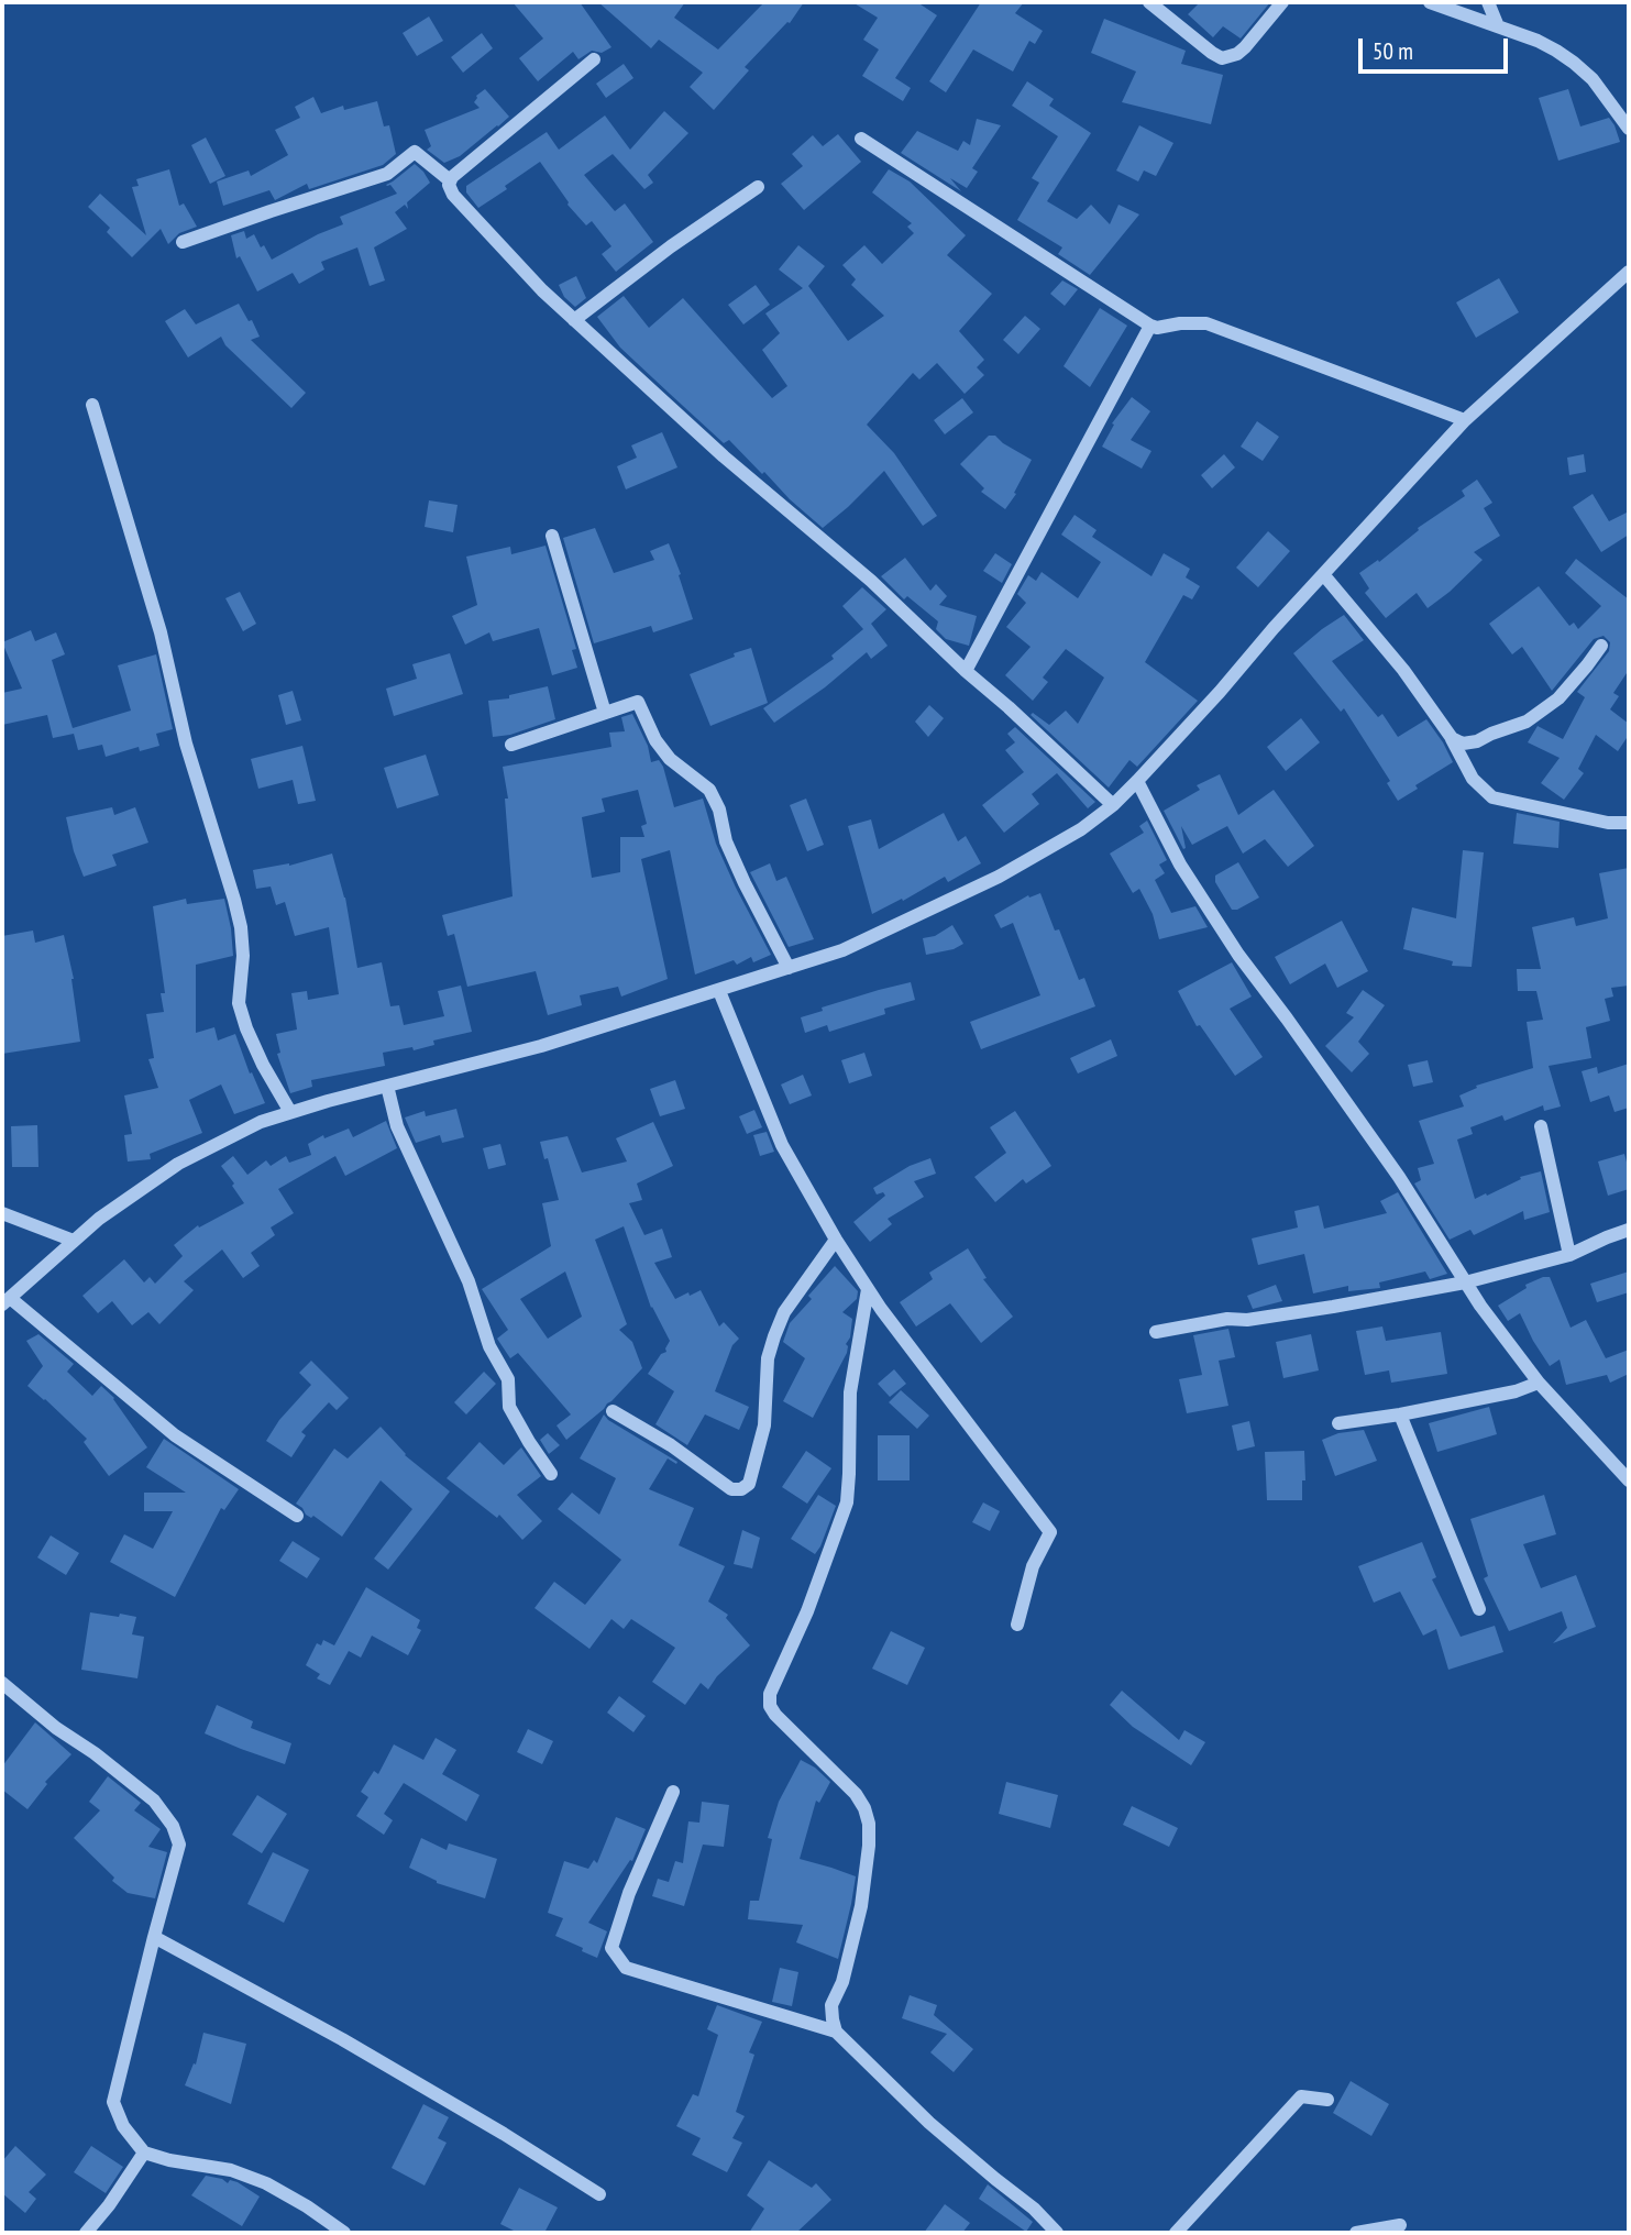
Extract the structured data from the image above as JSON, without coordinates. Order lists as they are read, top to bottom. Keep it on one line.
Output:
{"scale_bar":"50 m"}
